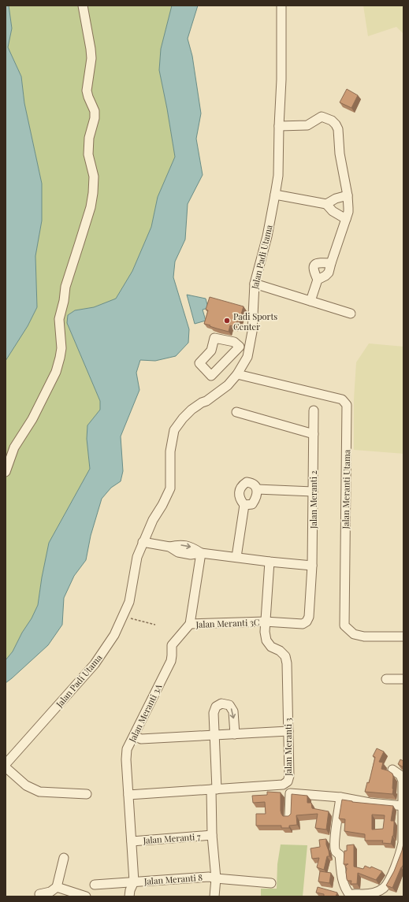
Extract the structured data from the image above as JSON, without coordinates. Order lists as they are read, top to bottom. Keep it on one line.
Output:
{"streets":{"street":["Jalan Padi Utama","Jalan Meranti Utama","Jalan Meranti 2","Jalan Meranti 3C","Jalan Meranti 3A","Jalan Meranti 3","Jalan Meranti 7","Jalan Meranti 8"]},"crossings":[["Jalan Padi Utama","Jalan Meranti Utama"],["Jalan Meranti 2","Jalan Meranti 3C"],["Jalan Meranti 2","Jalan Meranti 3"],["Jalan Meranti 3C","Jalan Meranti 3A"],["Jalan Meranti 3C","Jalan Meranti 3"],["Jalan Meranti 3A","Jalan Meranti 3"],["Jalan Meranti 3A","Jalan Meranti 7"],["Jalan Meranti 3A","Jalan Meranti 8"]],"places":["Padi Sports Center"]}
